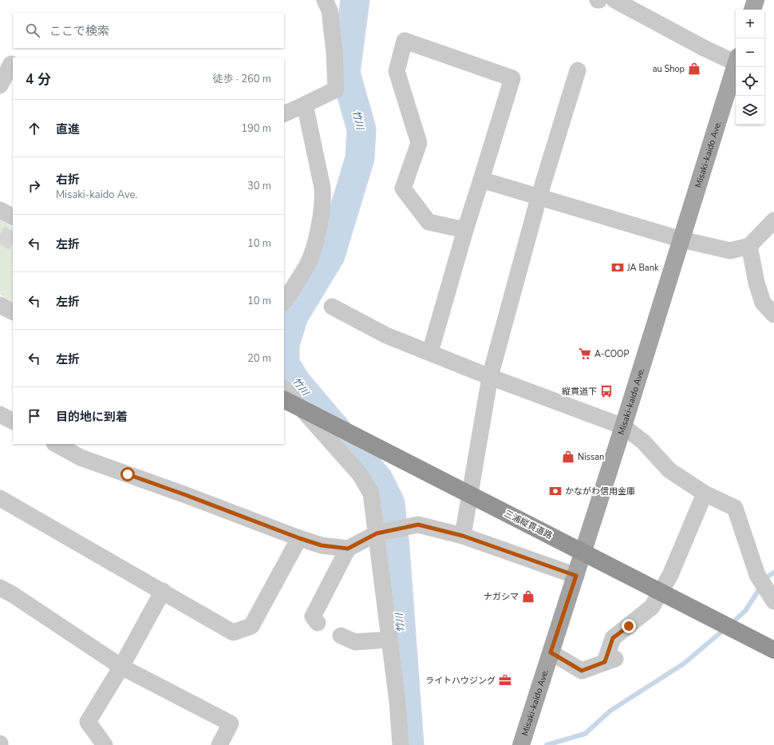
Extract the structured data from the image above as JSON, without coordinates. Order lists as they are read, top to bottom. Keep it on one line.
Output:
{"streets":{"highway":["三浦縦貫道路"],"main road":["Misaki-kaido Ave."]},"water":["竹川"],"places":{"shop":["au Shop","Nissan","ナガシマ"],"bank":["JA Bank","かながわ信用金庫"],"supermarket":["A-COOP"],"bus stop":["縦貫道下"],"office":["ライトハウジング"]},"page":{"map_buttons":["+","−"],"search":"ここで検索","heading":["4 分","徒歩 · 260 m"],"list":[["直進","190 m"],["右折","Misaki-kaido Ave.","30 m"],["左折","10 m"],["左折","10 m"],["左折","20 m"],"目的地に到着"]}}
